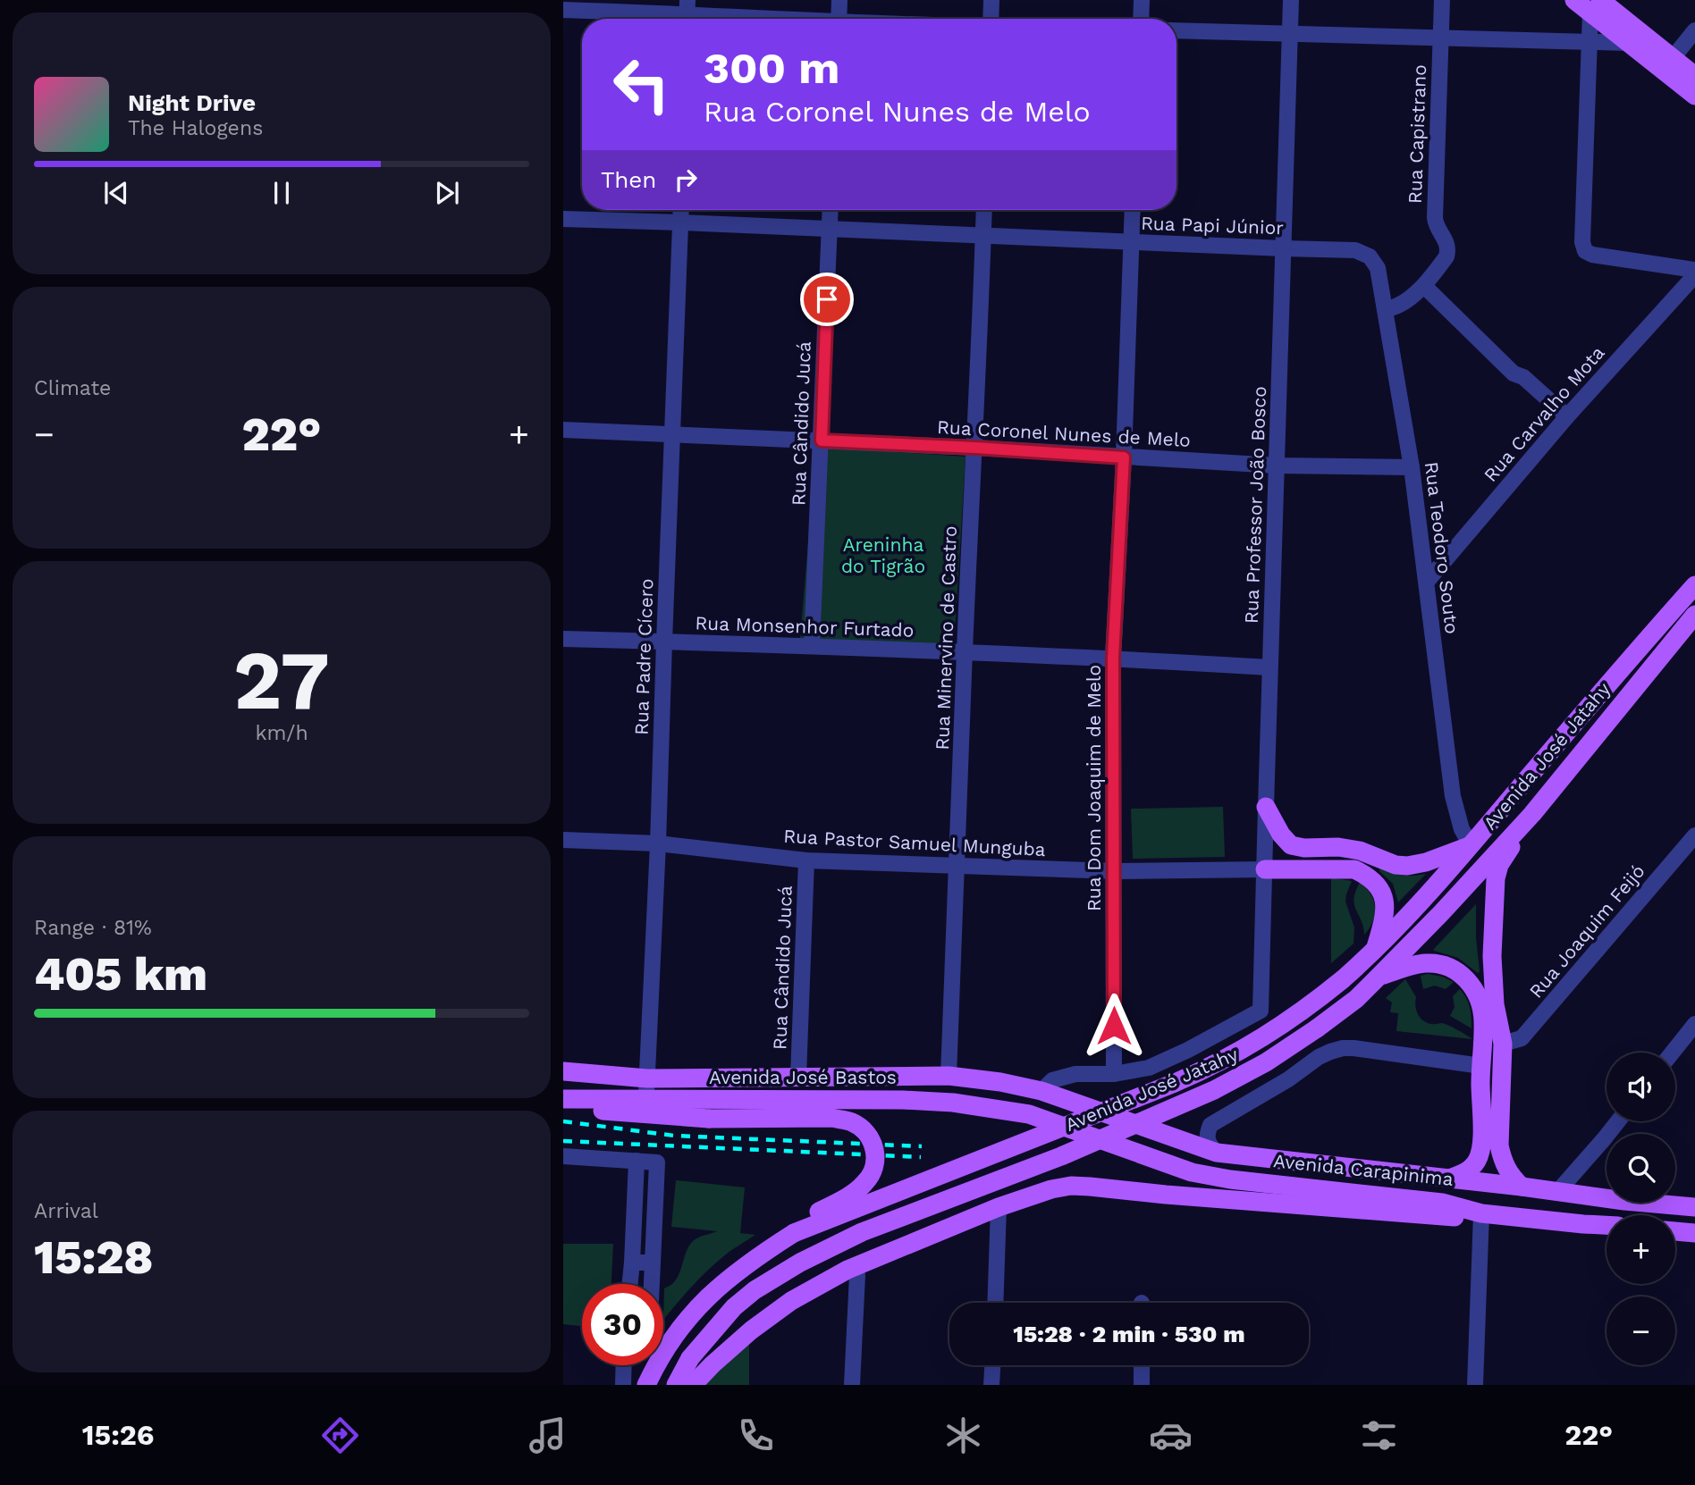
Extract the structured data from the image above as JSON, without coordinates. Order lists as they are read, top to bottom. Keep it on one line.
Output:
{"streets":{"main road":["Avenida José Jatahy","Avenida José Bastos","Avenida Carapinima"],"street":["Rua Capistrano","Rua Papi Júnior","Rua Carvalho Mota","Rua Cândido Jucá","Rua Coronel Nunes de Melo","Rua Professor João Bosco","Rua Teodoro Souto","Rua Monsenhor Furtado","Rua Minervino de Castro","Rua Padre Cícero","Rua Dom Joaquim de Melo","Rua Pastor Samuel Munguba","Rua Joaquim Feijó"]},"crossings":[["Rua Capistrano","Rua Teodoro Souto"],["Rua Papi Júnior","Rua Cândido Jucá"],["Rua Papi Júnior","Rua Professor João Bosco"],["Rua Papi Júnior","Rua Teodoro Souto"],["Rua Papi Júnior","Rua Minervino de Castro"],["Rua Papi Júnior","Rua Padre Cícero"],["Rua Papi Júnior","Rua Dom Joaquim de Melo"],["Rua Carvalho Mota","Rua Teodoro Souto"],["Rua Cândido Jucá","Rua Coronel Nunes de Melo"],["Rua Cândido Jucá","Rua Monsenhor Furtado"],["Rua Cândido Jucá","Rua Pastor Samuel Munguba"],["Rua Cândido Jucá","Avenida José Bastos"],["Rua Coronel Nunes de Melo","Rua Professor João Bosco"],["Rua Coronel Nunes de Melo","Rua Teodoro Souto"],["Rua Coronel Nunes de Melo","Rua Minervino de Castro"],["Rua Coronel Nunes de Melo","Rua Padre Cícero"],["Rua Coronel Nunes de Melo","Rua Dom Joaquim de Melo"],["Rua Professor João Bosco","Rua Monsenhor Furtado"],["Rua Professor João Bosco","Rua Dom Joaquim de Melo"],["Rua Professor João Bosco","Rua Pastor Samuel Munguba"],["Rua Teodoro Souto","Avenida José Jatahy"],["Rua Monsenhor Furtado","Rua Minervino de Castro"],["Rua Monsenhor Furtado","Rua Padre Cícero"],["Rua Monsenhor Furtado","Rua Dom Joaquim de Melo"],["Rua Minervino de Castro","Rua Pastor Samuel Munguba"],["Rua Minervino de Castro","Avenida José Bastos"],["Rua Padre Cícero","Rua Pastor Samuel Munguba"],["Rua Padre Cícero","Avenida José Bastos"],["Rua Dom Joaquim de Melo","Rua Pastor Samuel Munguba"],["Avenida José Bastos","Avenida Carapinima"]],"parks":["Areninha do Tigrão"],"page":{"turn":["300 m","Rua Coronel Nunes de Melo"],"song":["Night Drive","The Halogens"],"then":"Then","tile":["Climate",["27","km/h"],["Range · 81%","405 km"],["Arrival","15:28"]],"heat":["−","22°","+"],"map_buttons":["+","−"],"limit":"30","trip":"15:28 · 2 min · 530 m","tabs":["15:26","22°"]}}
